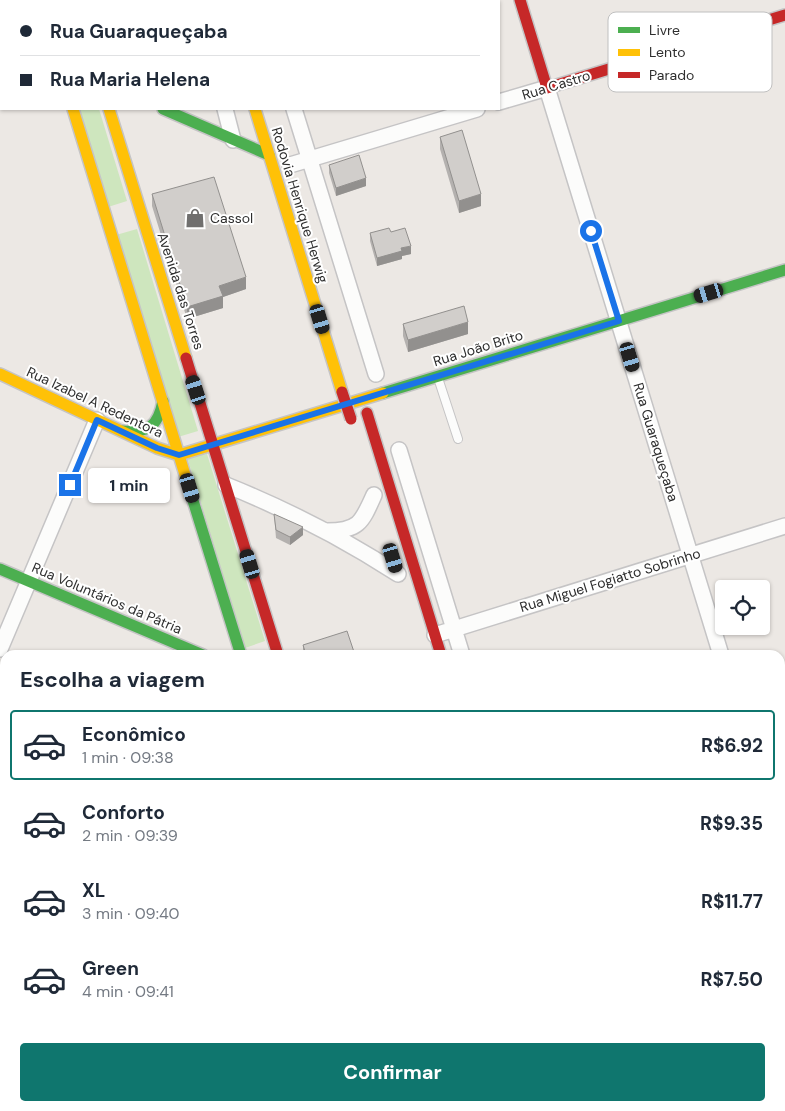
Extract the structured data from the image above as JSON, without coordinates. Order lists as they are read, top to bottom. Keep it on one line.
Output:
{"streets":{"main road":["Rua Castro","Rodovia Henrique Herwig","Avenida das Torres","Rua João Brito","Rua Izabel A Redentora","Rua Guaraqueçaba","Rua Voluntários da Pátria"],"street":["Rua Miguel Fogiatto Sobrinho"]},"crossings":[["Rua Castro","Rua Guaraqueçaba"],["Avenida das Torres","Rua João Brito"],["Rua João Brito","Rua Izabel A Redentora"],["Rua João Brito","Rua Guaraqueçaba"],["Rua Guaraqueçaba","Rua Miguel Fogiatto Sobrinho"]],"places":{"shop":["Cassol"]},"legend":["Livre","Lento","Parado"],"page":{"banner":["Rua Guaraqueçaba","Rua Maria Helena"],"bubble":"1 min","heading":"Escolha a viagem","list":[{"name":"Econômico","note":"1 min · 09:38","value":"R$6.92"},{"name":"Conforto","note":"2 min · 09:39","value":"R$9.35"},{"name":"XL","note":"3 min · 09:40","value":"R$11.77"},{"name":"Green","note":"4 min · 09:41","value":"R$7.50"}],"buttons":"Confirmar"}}
